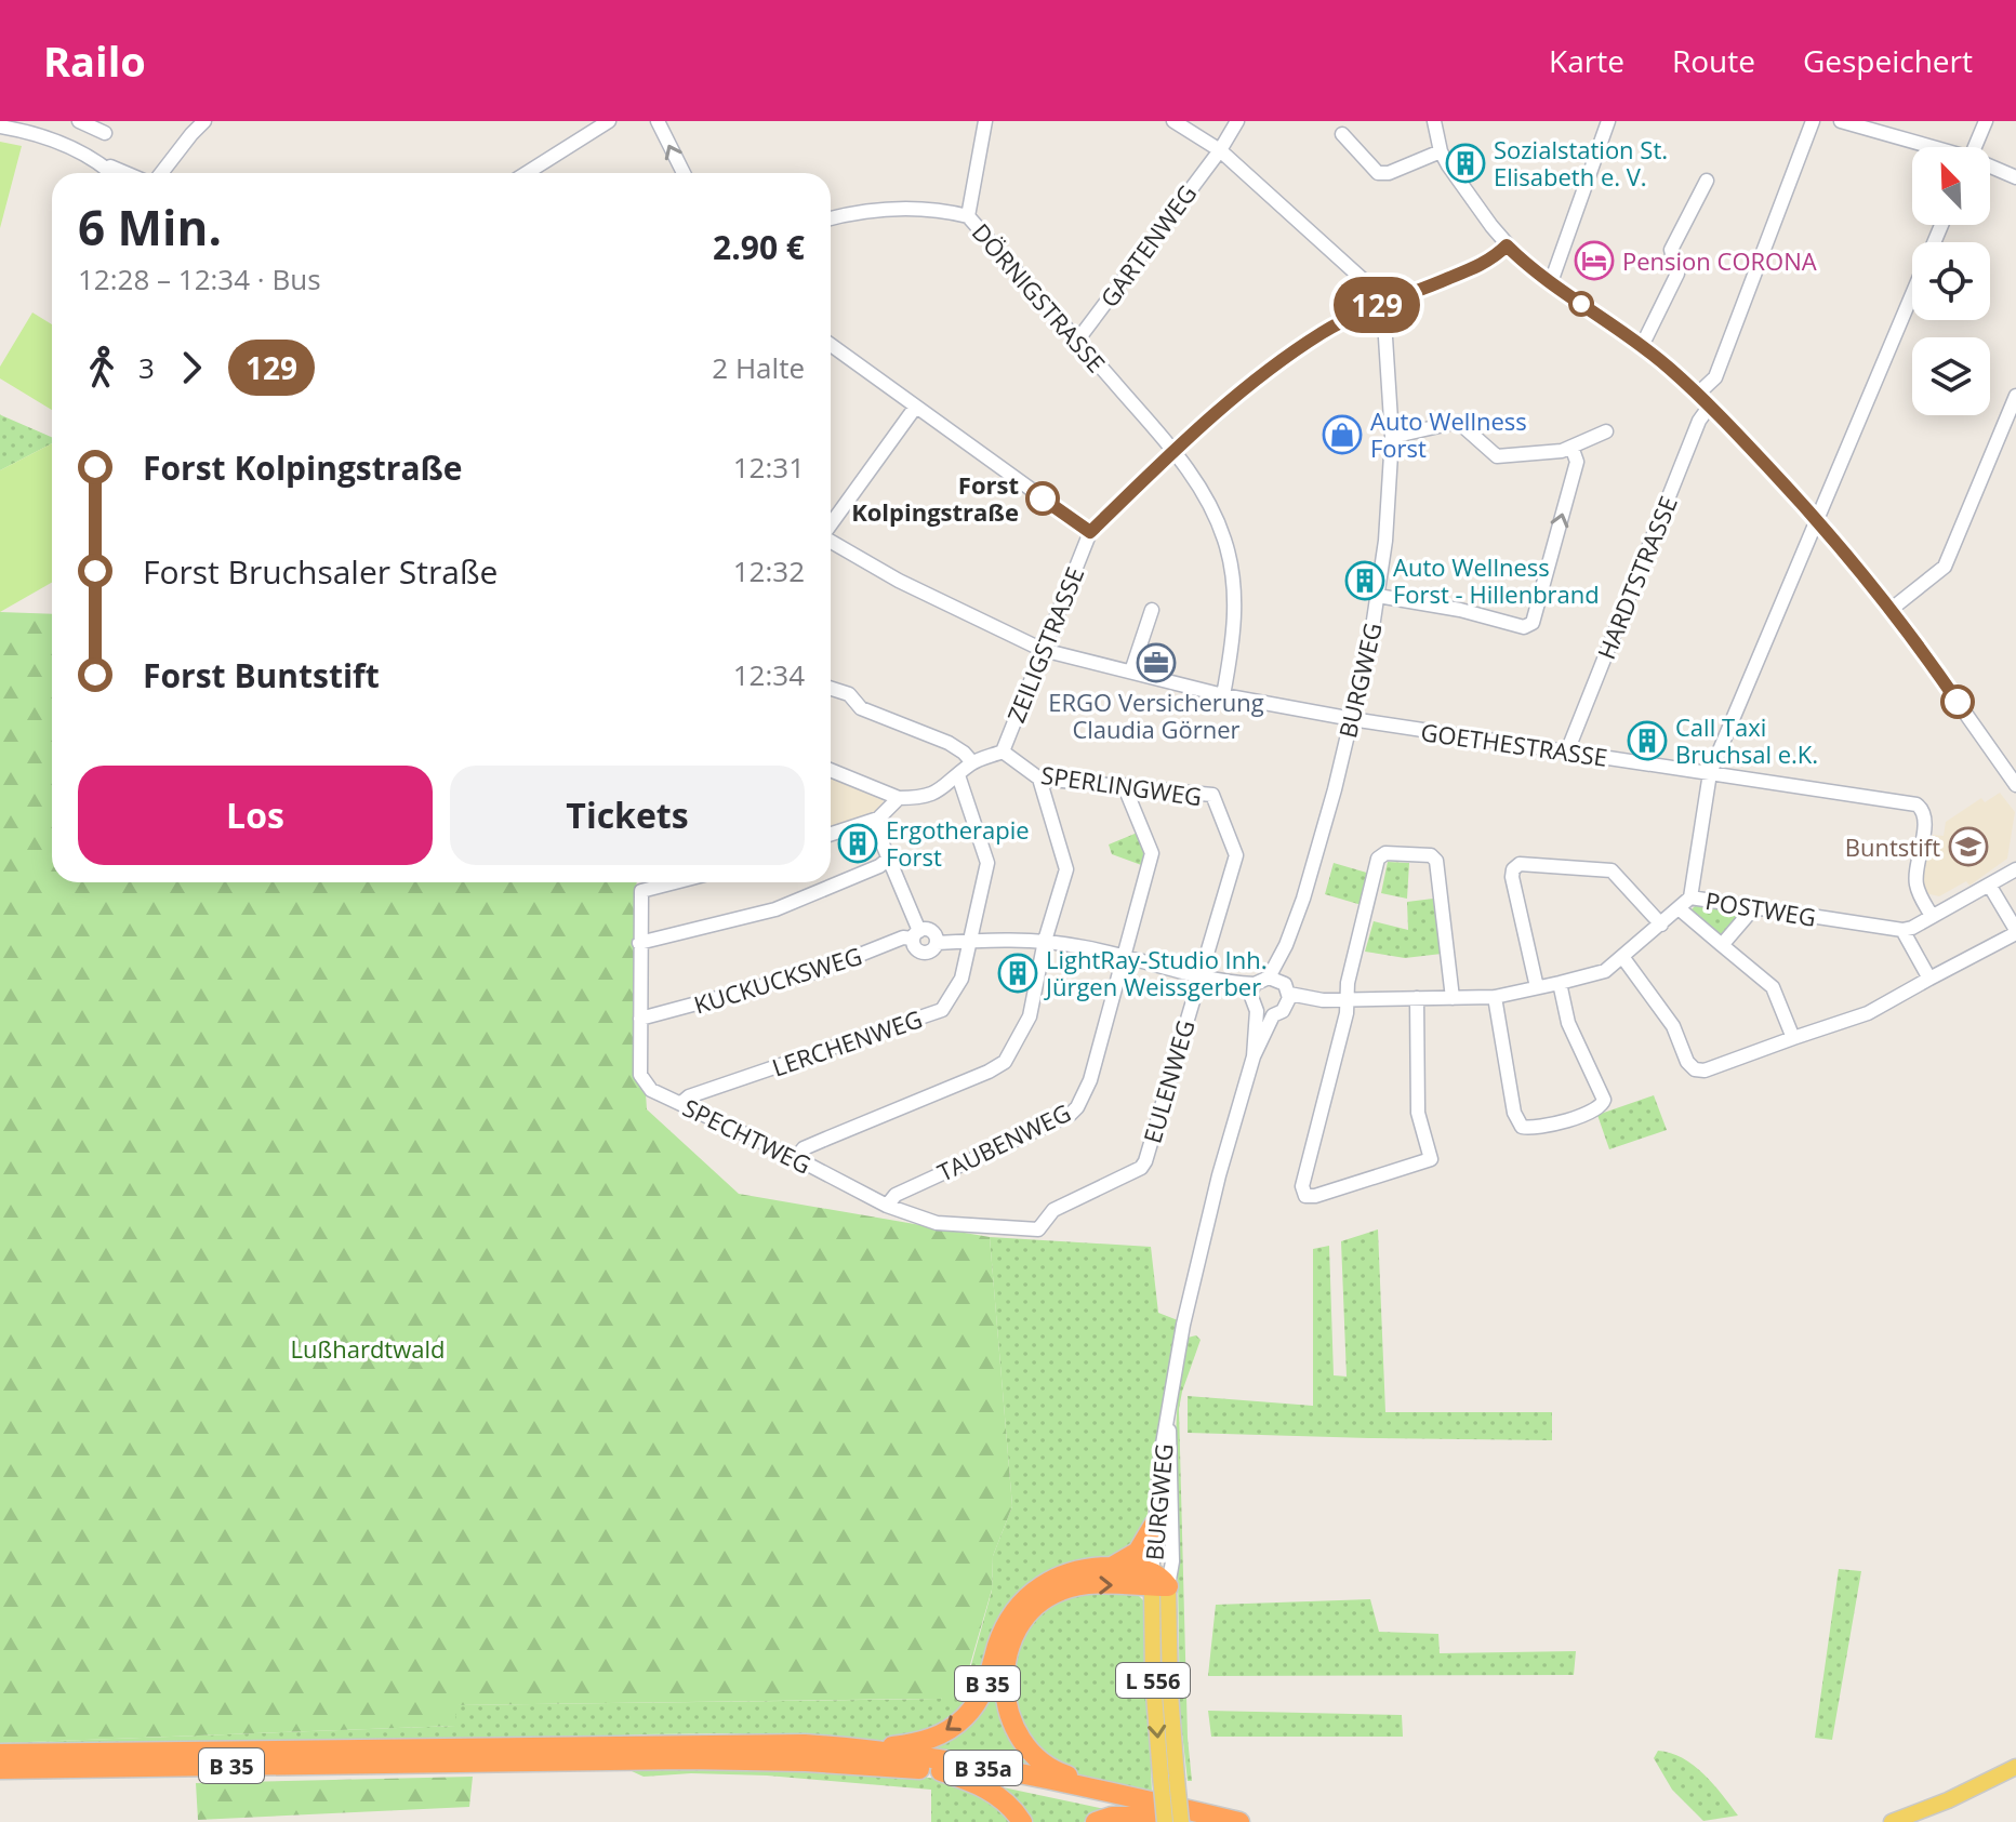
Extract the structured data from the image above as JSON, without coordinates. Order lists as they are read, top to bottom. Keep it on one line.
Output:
{"streets":{"highway":["B 35","B 35a"],"main road":["L 556"],"street":["GARTENWEG","DÖRNIGSTRASSE","HARDTSTRASSE","ZEILIGSTRASSE","BURGWEG","GOETHESTRASSE","SPERLINGWEG","POSTWEG","KUCKUCKSWEG","LERCHENWEG","EULENWEG","SPECHTWEG","TAUBENWEG"]},"crossings":[["GARTENWEG","DÖRNIGSTRASSE"],["DÖRNIGSTRASSE","ZEILIGSTRASSE"],["DÖRNIGSTRASSE","GOETHESTRASSE"],["HARDTSTRASSE","GOETHESTRASSE"],["ZEILIGSTRASSE","BURGWEG"],["ZEILIGSTRASSE","GOETHESTRASSE"],["ZEILIGSTRASSE","SPERLINGWEG"],["BURGWEG","GOETHESTRASSE"],["BURGWEG","POSTWEG"],["BURGWEG","L 556"],["BURGWEG","B 35"],["SPERLINGWEG","EULENWEG"],["SPERLINGWEG","TAUBENWEG"],["KUCKUCKSWEG","SPECHTWEG"],["LERCHENWEG","SPECHTWEG"],["EULENWEG","SPECHTWEG"],["SPECHTWEG","TAUBENWEG"],["L 556","B 35"],["L 556","B 35a"],["B 35","B 35a"]],"parks":["Lußhardtwald"],"places":{"building":["Sozialstation St. Elisabeth e. V.","Auto Wellness Forst - Hillenbrand","Call Taxi Bruchsal e.K.","Ergotherapie Forst","LightRay-Studio Inh. Jürgen Weissgerber"],"hotel":["Pension CORONA"],"shop":["Auto Wellness Forst"],"other":["Forst Kolpingstraße"],"office":["ERGO Versicherung Claudia Görner"],"school or university":["Buntstift"]},"lines":["bus line 129"],"north":"top left","page":{"header":"Railo","nav":["Karte","Route","Gespeichert"],"on_map":"129","heading":["6 Min.","12:28 – 12:34 · Bus","2.90 €"],"legs":["3","129","2 Halte"],"list":[{"name":"Forst Kolpingstraße","value":"12:31"},{"name":"Forst Bruchsaler Straße","value":"12:32"},{"name":"Forst Buntstift","value":"12:34"}],"buttons":["Los","Tickets"]}}
